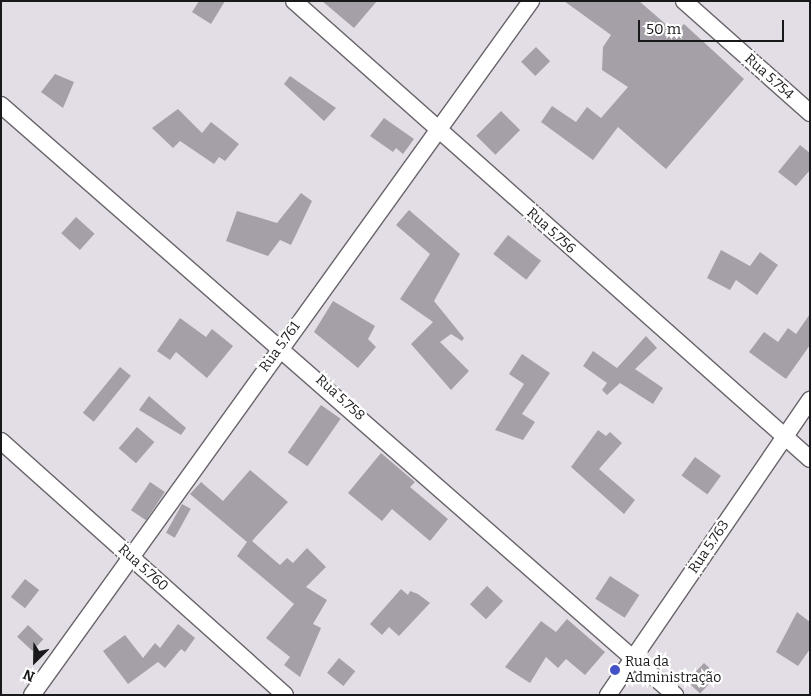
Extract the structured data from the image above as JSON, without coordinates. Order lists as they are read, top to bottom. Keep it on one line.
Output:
{"streets":{"street":["Rua 5.754","Rua 5.756","Rua 5.761","Rua 5.758","Rua 5.763","Rua 5.760"]},"crossings":[["Rua 5.756","Rua 5.761"],["Rua 5.756","Rua 5.763"],["Rua 5.761","Rua 5.758"],["Rua 5.761","Rua 5.760"],["Rua 5.758","Rua 5.763"]],"places":["Rua da Administração"],"scale_bar":"50 m","north":"bottom left"}
